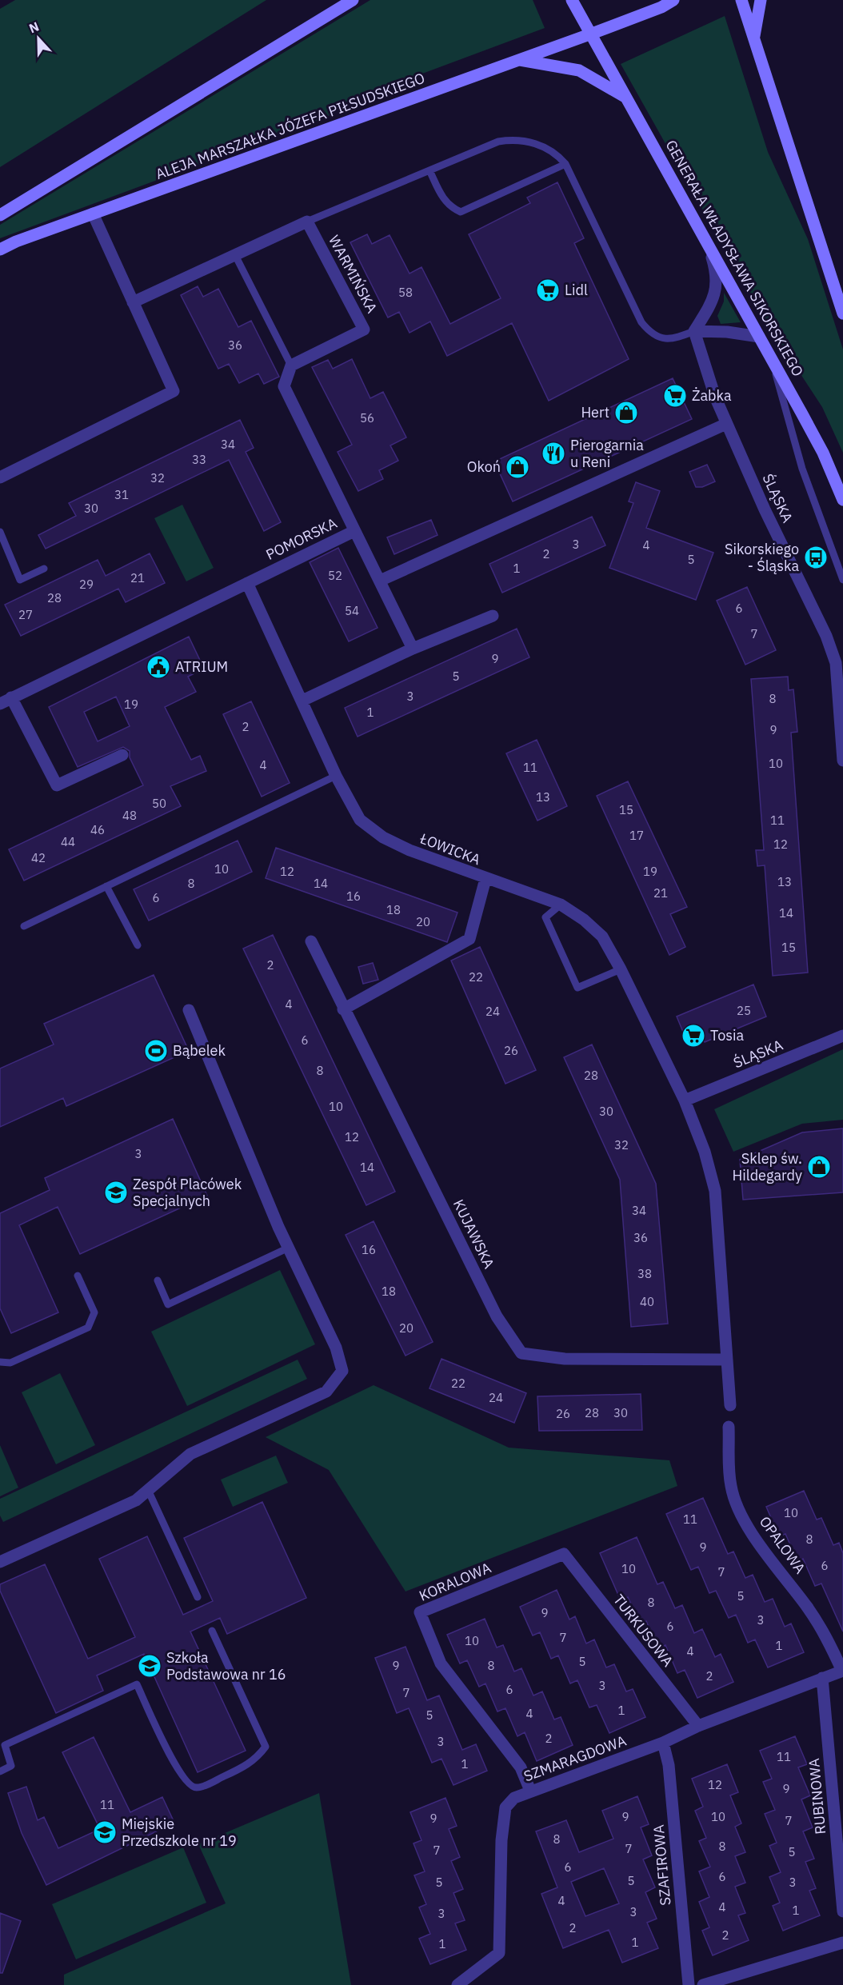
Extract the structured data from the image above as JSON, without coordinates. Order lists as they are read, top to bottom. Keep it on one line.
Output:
{"streets":{"street":["ALEJA MARSZAŁKA JÓZEFA PIŁSUDSKIEGO","GENERAŁA WŁADYSŁAWA SIKORSKIEGO","WARMIŃSKA","ŚLĄSKA","POMORSKA","ŁOWICKA","KUJAWSKA","OPALOWA","KORALOWA","TURKUSOWA","SZMARAGDOWA","RUBINOWA","SZAFIROWA"]},"crossings":[["ALEJA MARSZAŁKA JÓZEFA PIŁSUDSKIEGO","GENERAŁA WŁADYSŁAWA SIKORSKIEGO"],["ŚLĄSKA","ŁOWICKA"],["POMORSKA","ŁOWICKA"],["ŁOWICKA","KUJAWSKA"],["OPALOWA","SZMARAGDOWA"],["KORALOWA","TURKUSOWA"],["KORALOWA","SZMARAGDOWA"],["TURKUSOWA","SZMARAGDOWA"],["SZMARAGDOWA","RUBINOWA"],["SZMARAGDOWA","SZAFIROWA"]],"places":{"supermarket":["Lidl","Żabka","Tosia"],"shop":["Hert","Okoń","Sklep św. Hildegardy"],"restaurant":["Pierogarnia u Reni"],"bus stop":["Sikorskiego - Śląska"],"public building":["ATRIUM"],"sports":["Bąbelek"],"school or university":["Zespół Placówek Specjalnych","Szkoła Podstawowa nr 16","Miejskie Przedszkole nr 19"]},"house_numbers":["58","36","56","34","33","32","31","30","3","4","2","5","1","52","21","29","28","6","54","27","7","9","5","3","8","19","1","2","9","10","4","11","13","50","15","48","11","46","17","44","12","42","10","12","19","13","8","14","21","16","6","18","14","20","15","2","22","4","25","24","6","26","8","28","10","30","12","32","3","14","34","36","16","38","18","40","20","22","24","28","30","26","10","11","8","9","6","10","7","5","8","9","3","6","7","10","1","4","5","9","8","2","3","6","7","1","4","5","2","3","11","1","12","9","11","9","10","9","7","8","8","7","7","5","6","6","5","5","3","4","4","1","3","3","2","2","1","1"],"north":"top"}
